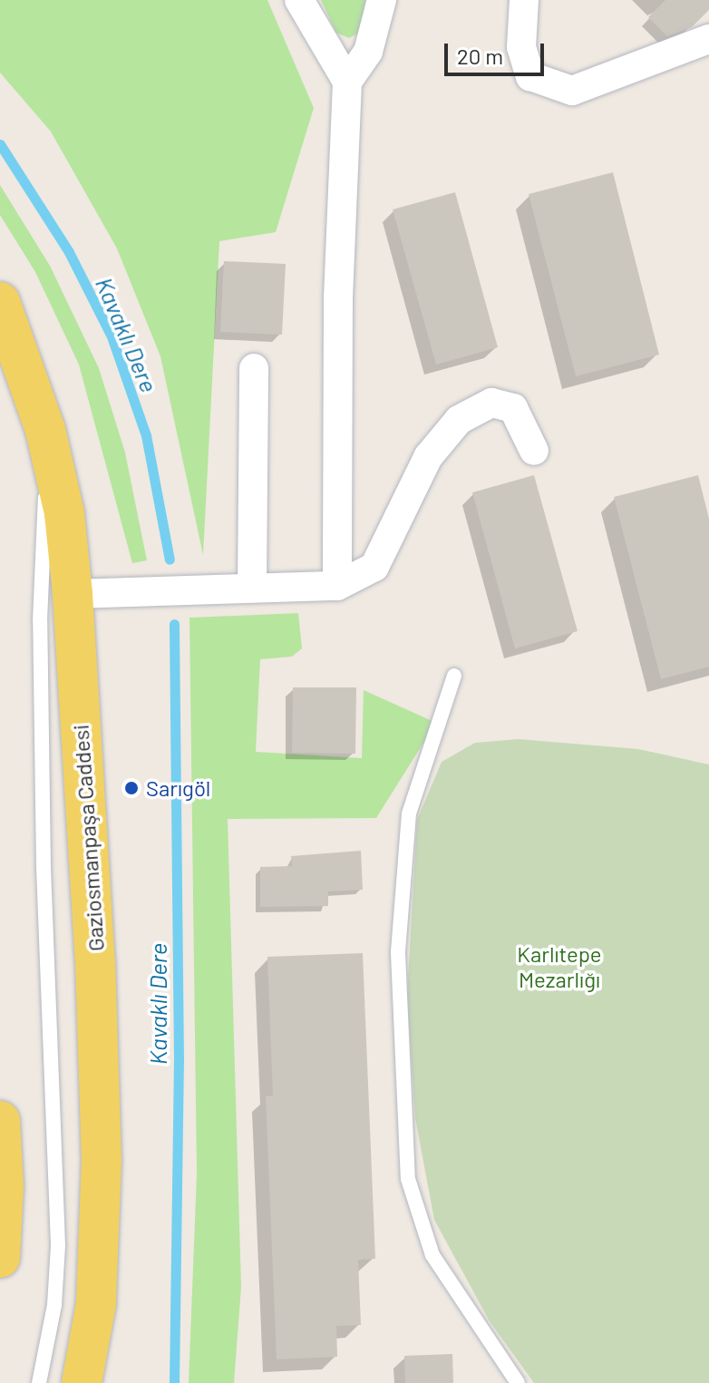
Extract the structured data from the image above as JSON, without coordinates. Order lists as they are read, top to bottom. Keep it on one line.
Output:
{"streets":{"main road":["Gaziosmanpaşa Caddesi"]},"water":["Kavaklı Dere"],"parks":["Karlıtepe Mezarlığı"],"places":["Sarıgöl"],"scale_bar":"20 m"}
